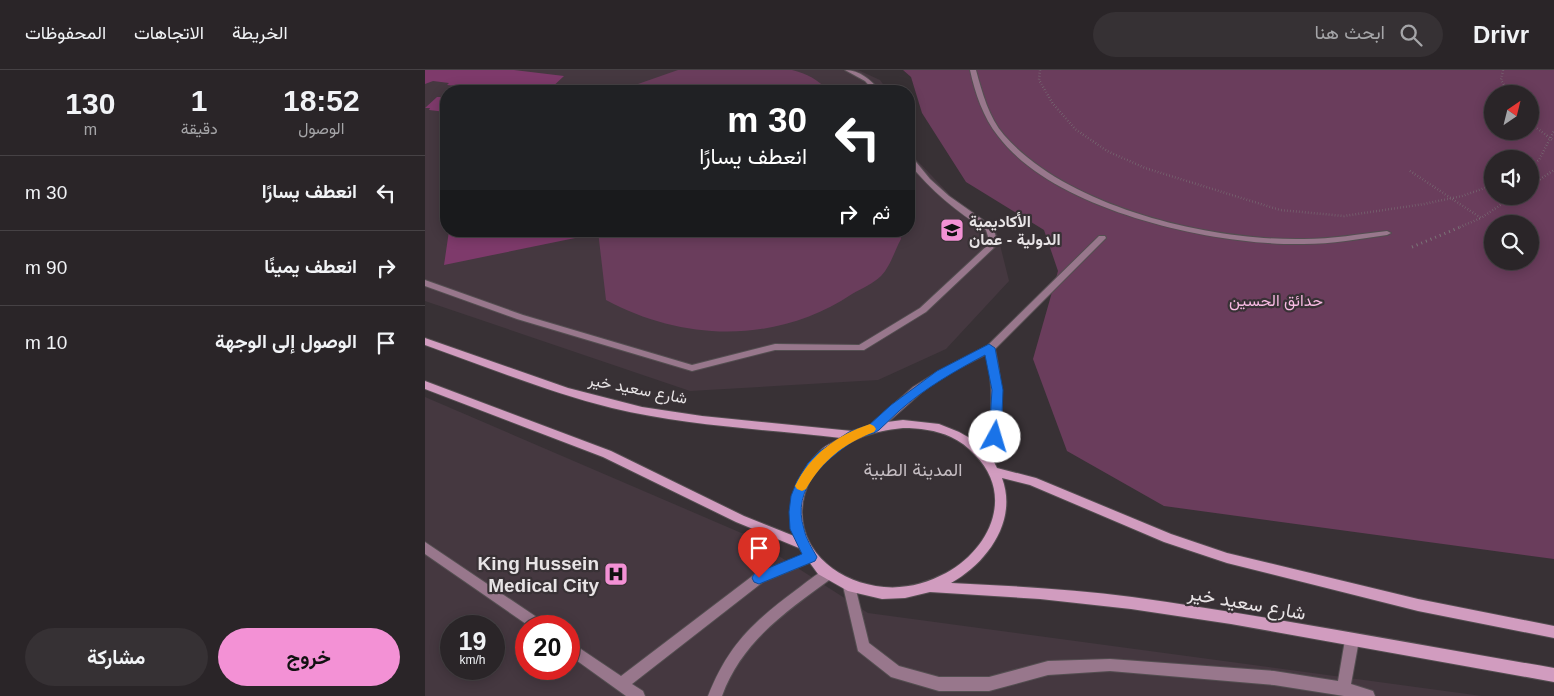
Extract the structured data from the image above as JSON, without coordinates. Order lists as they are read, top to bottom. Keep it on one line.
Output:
{"streets":{"main road":["شارع سعيد خير"]},"districts":["المدينة الطبية"],"parks":["حدائق الحسين"],"places":{"school or university":["الأكاديمية الدولية - عمان"],"hospital":["King Hussein Medical City"]},"north":"top right","page":{"header":"Drivr","search":"ابحث هنا","nav":["الخريطة","الاتجاهات","المحفوظات"],"eta":["18:52","الوصول","1","دقيقة","130","m"],"turn":["30 m","انعطف يسارًا"],"list":[{"name":"انعطف يسارًا","value":"30 m"},{"name":"انعطف يمينًا","value":"90 m"},{"name":"الوصول إلى الوجهة","value":"10 m"}],"then":"ثم","speed":"19 km/h","limit":"20","buttons":["خروج","مشاركة"]}}
